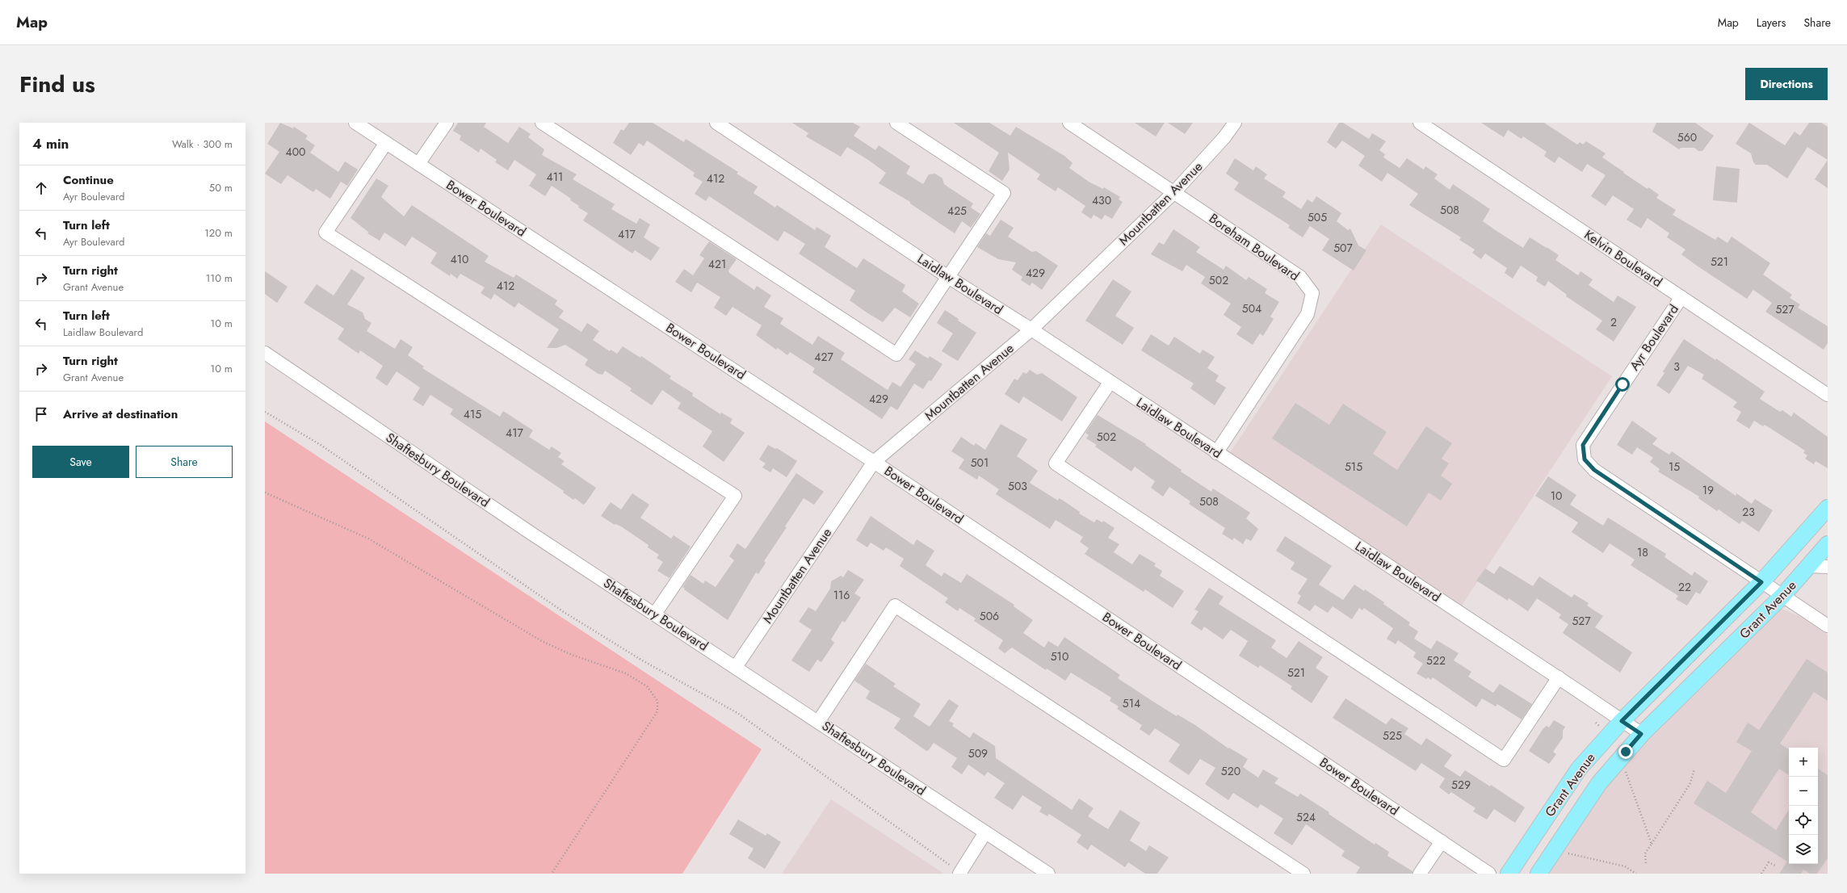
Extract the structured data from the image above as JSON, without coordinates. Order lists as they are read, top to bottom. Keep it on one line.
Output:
{"streets":{"main road":["Grant Avenue"],"street":["Mountbatten Avenue","Bower Boulevard","Boreham Boulevard","Kelvin Boulevard","Laidlaw Boulevard","Ayr Boulevard","Shaftesbury Boulevard"]},"crossings":[["Mountbatten Avenue","Bower Boulevard"],["Mountbatten Avenue","Boreham Boulevard"],["Mountbatten Avenue","Laidlaw Boulevard"],["Mountbatten Avenue","Shaftesbury Boulevard"],["Boreham Boulevard","Laidlaw Boulevard"],["Kelvin Boulevard","Ayr Boulevard"],["Laidlaw Boulevard","Grant Avenue"],["Ayr Boulevard","Grant Avenue"]],"house_numbers":["560","400","411","412","430","508","425","505","417","507","410","521","421","429","502","412","504","527","2","427","3","429","415","417","502","501","515","15","503","19","10","508","23","18","22","116","506","527","510","522","521","514","525","509","520","529","524"],"page":{"header":"Map","nav":["Map","Layers","Share"],"title":"Find us","buttons":["Directions",["Save","Share"]],"heading":["4 min","Walk · 300 m"],"list":[["Continue","Ayr Boulevard","50 m"],["Turn left","Ayr Boulevard","120 m"],["Turn right","Grant Avenue","110 m"],["Turn left","Laidlaw Boulevard","10 m"],["Turn right","Grant Avenue","10 m"],"Arrive at destination"],"map_buttons":["+","−"]}}
